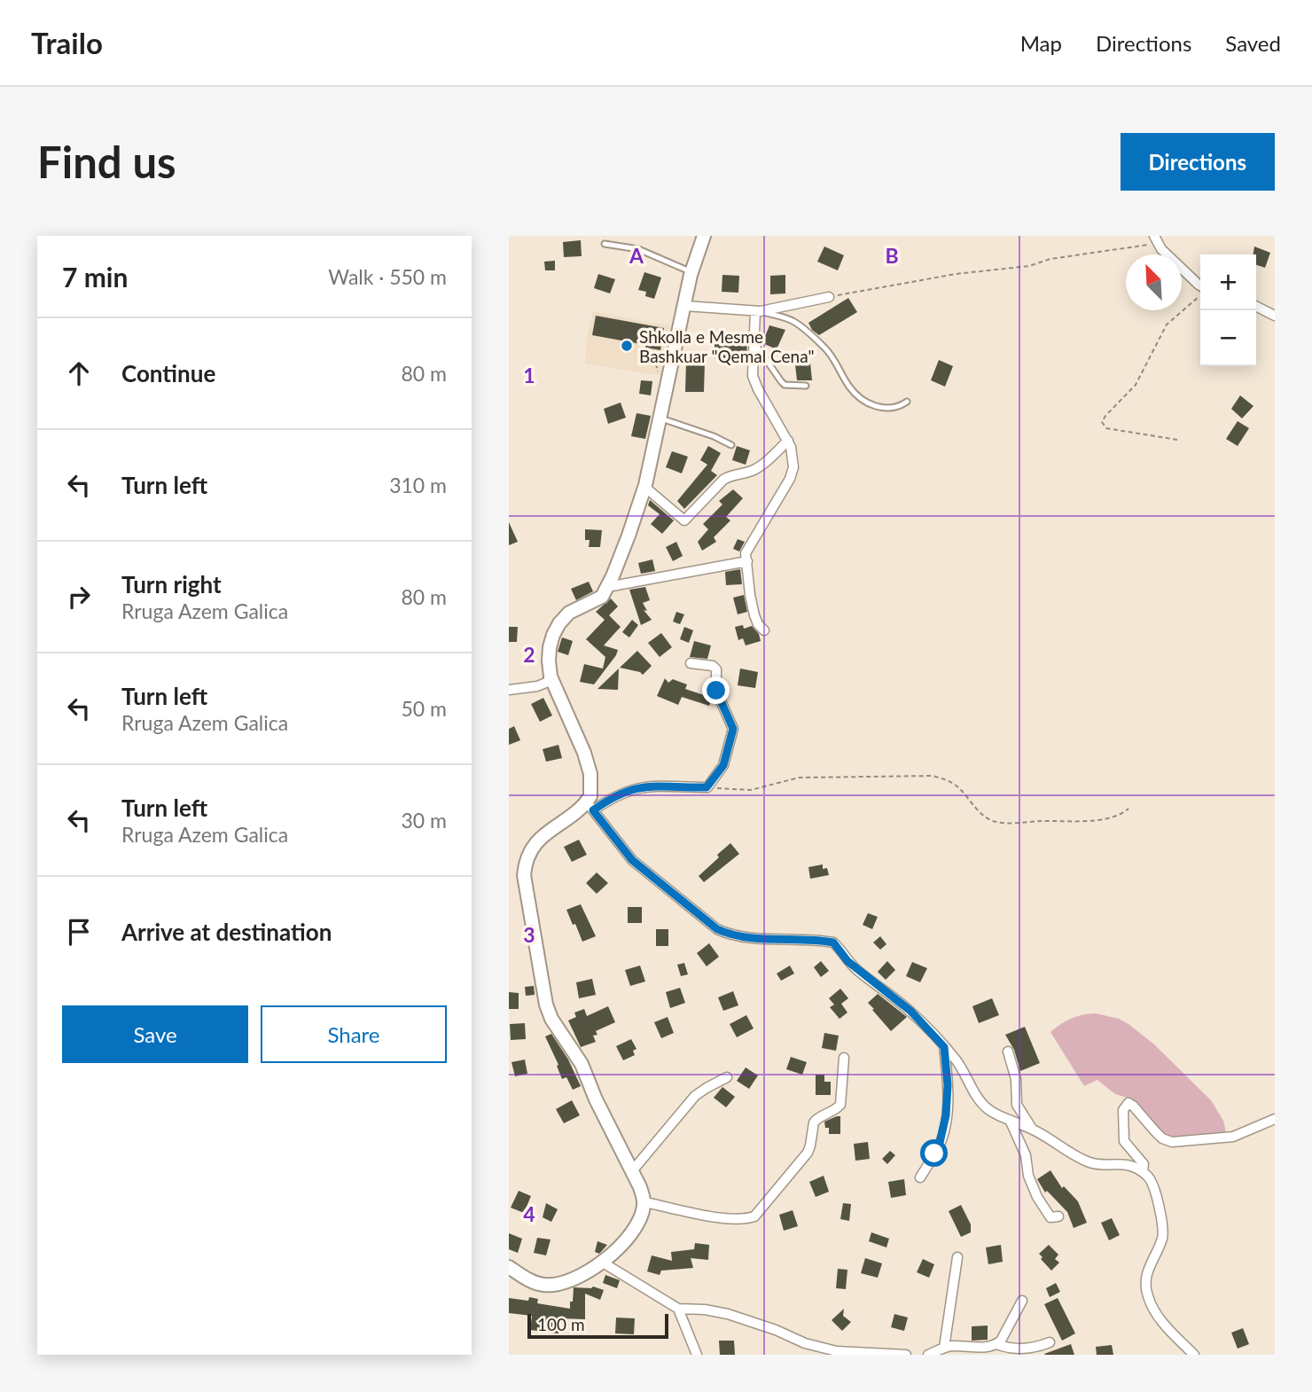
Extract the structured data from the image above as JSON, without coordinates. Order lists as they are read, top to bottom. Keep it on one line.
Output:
{"places":["Shkolla e Mesme Bashkuar \"Qemal Cena\""],"scale_bar":"100 m","north":"top left","page":{"header":"Trailo","nav":["Map","Directions","Saved"],"buttons":["Directions",["Save","Share"]],"title":"Find us","heading":["7 min","Walk · 550 m"],"map_buttons":["+","−"],"list":[["Continue","80 m"],["Turn left","310 m"],["Turn right","Rruga Azem Galica","80 m"],["Turn left","Rruga Azem Galica","50 m"],["Turn left","Rruga Azem Galica","30 m"],"Arrive at destination"],"scale":"100 m"},"grid":{"columns":["A","B"],"rows":["1","2","3","4"]}}
